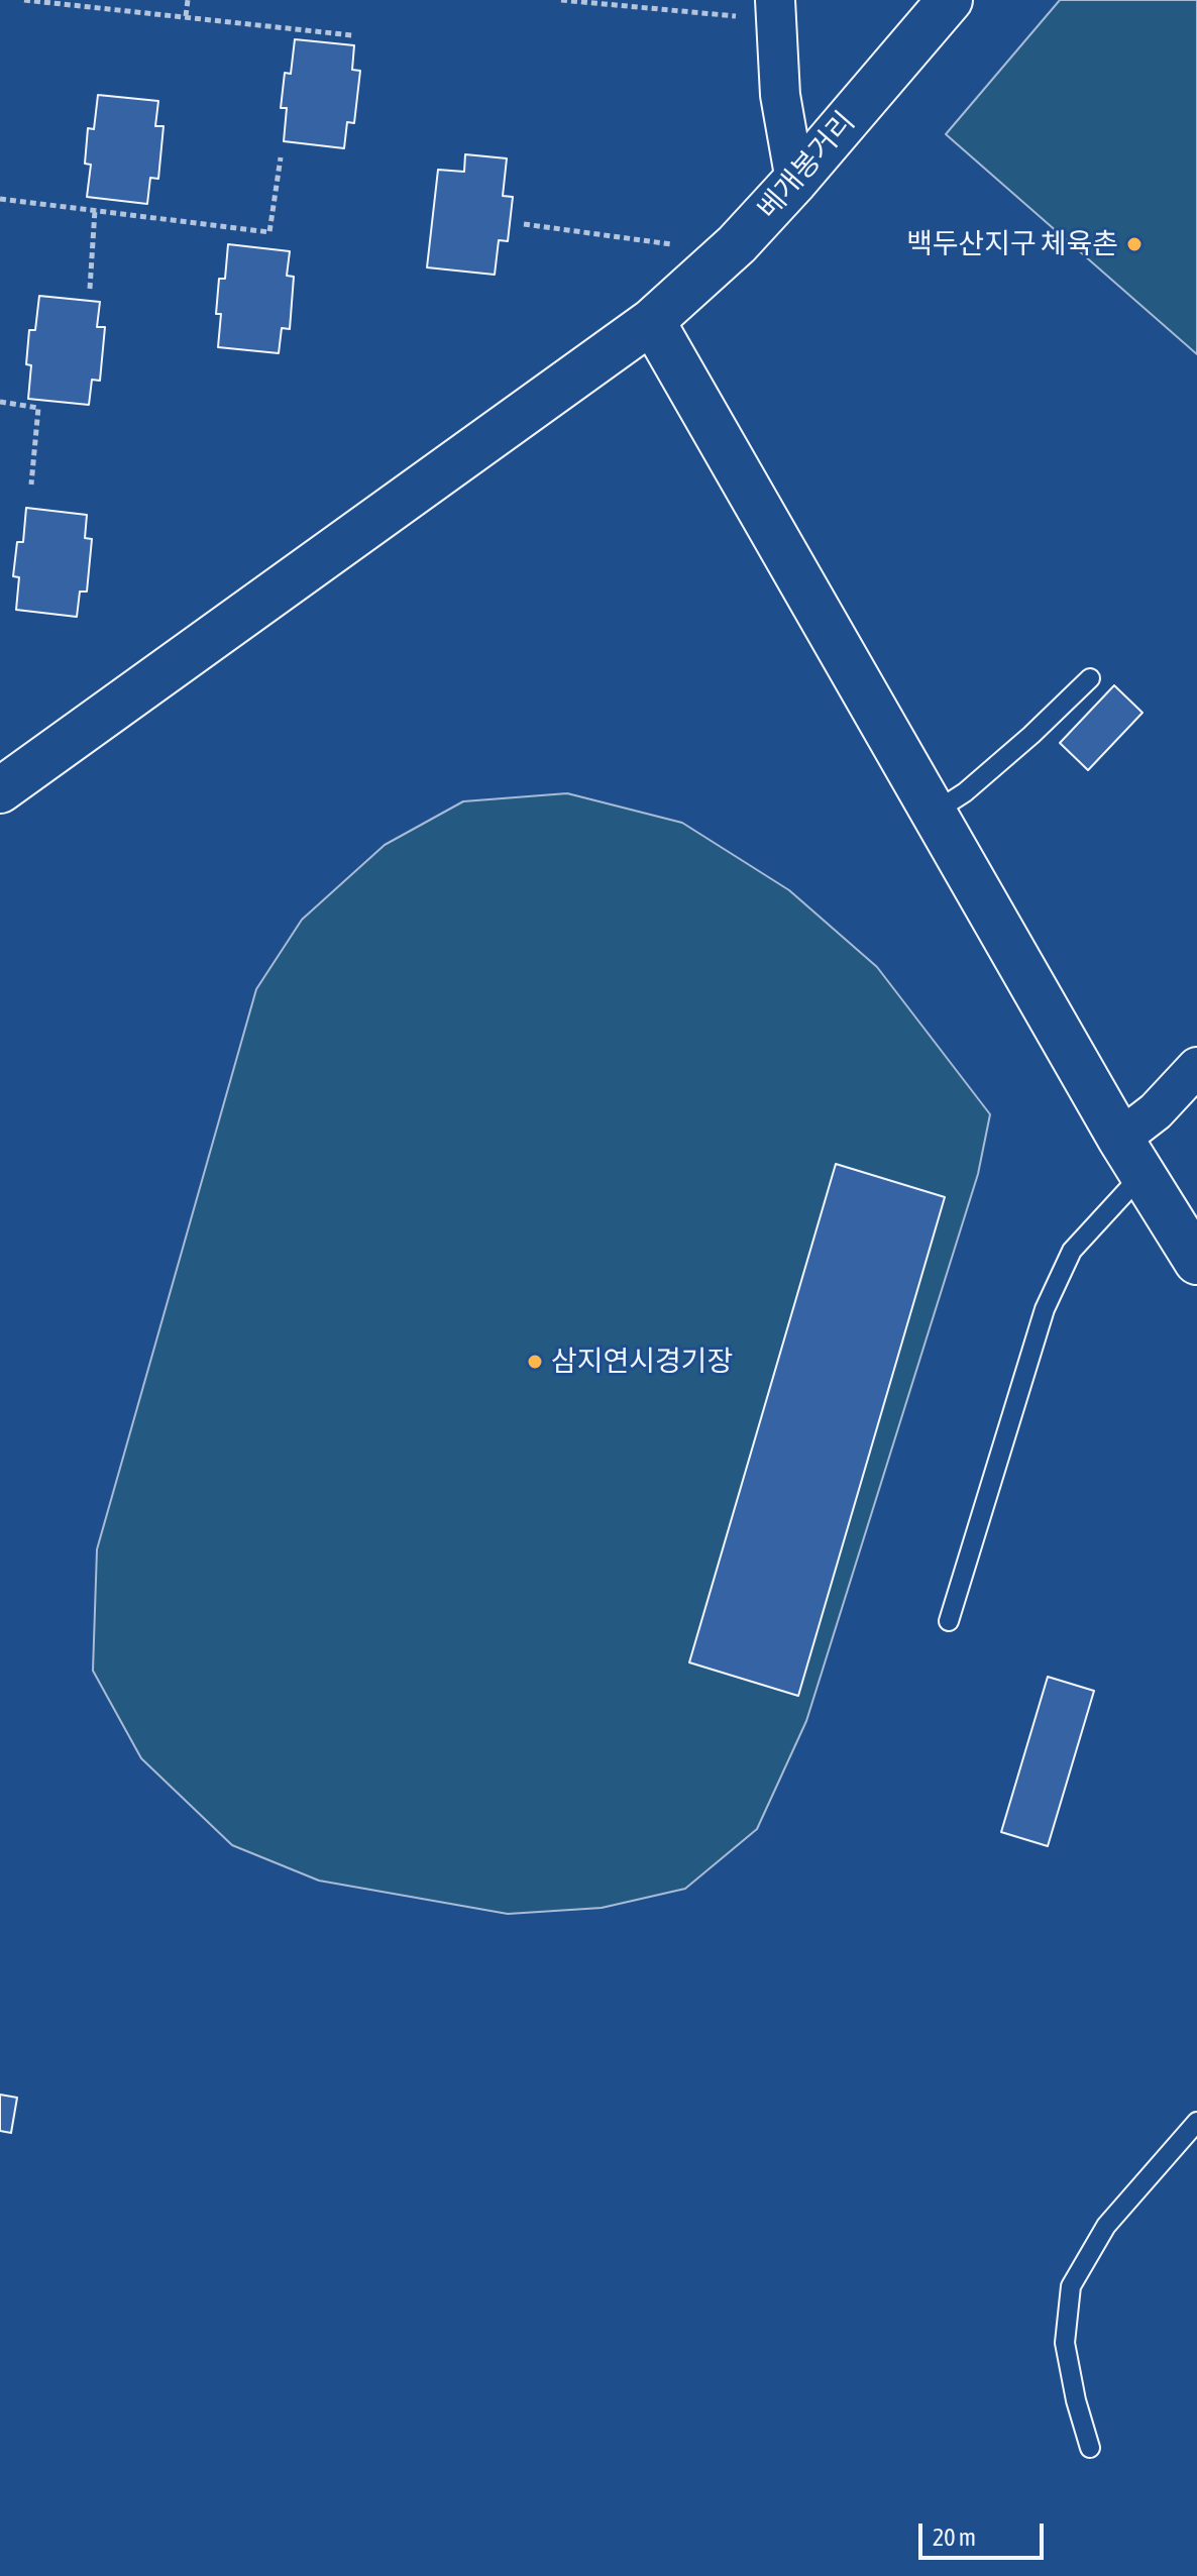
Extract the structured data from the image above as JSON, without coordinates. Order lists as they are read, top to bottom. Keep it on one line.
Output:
{"streets":{"street":["베개봉거리"]},"places":["백두산지구 체육촌","삼지연시경기장"],"scale_bar":"20 m"}
